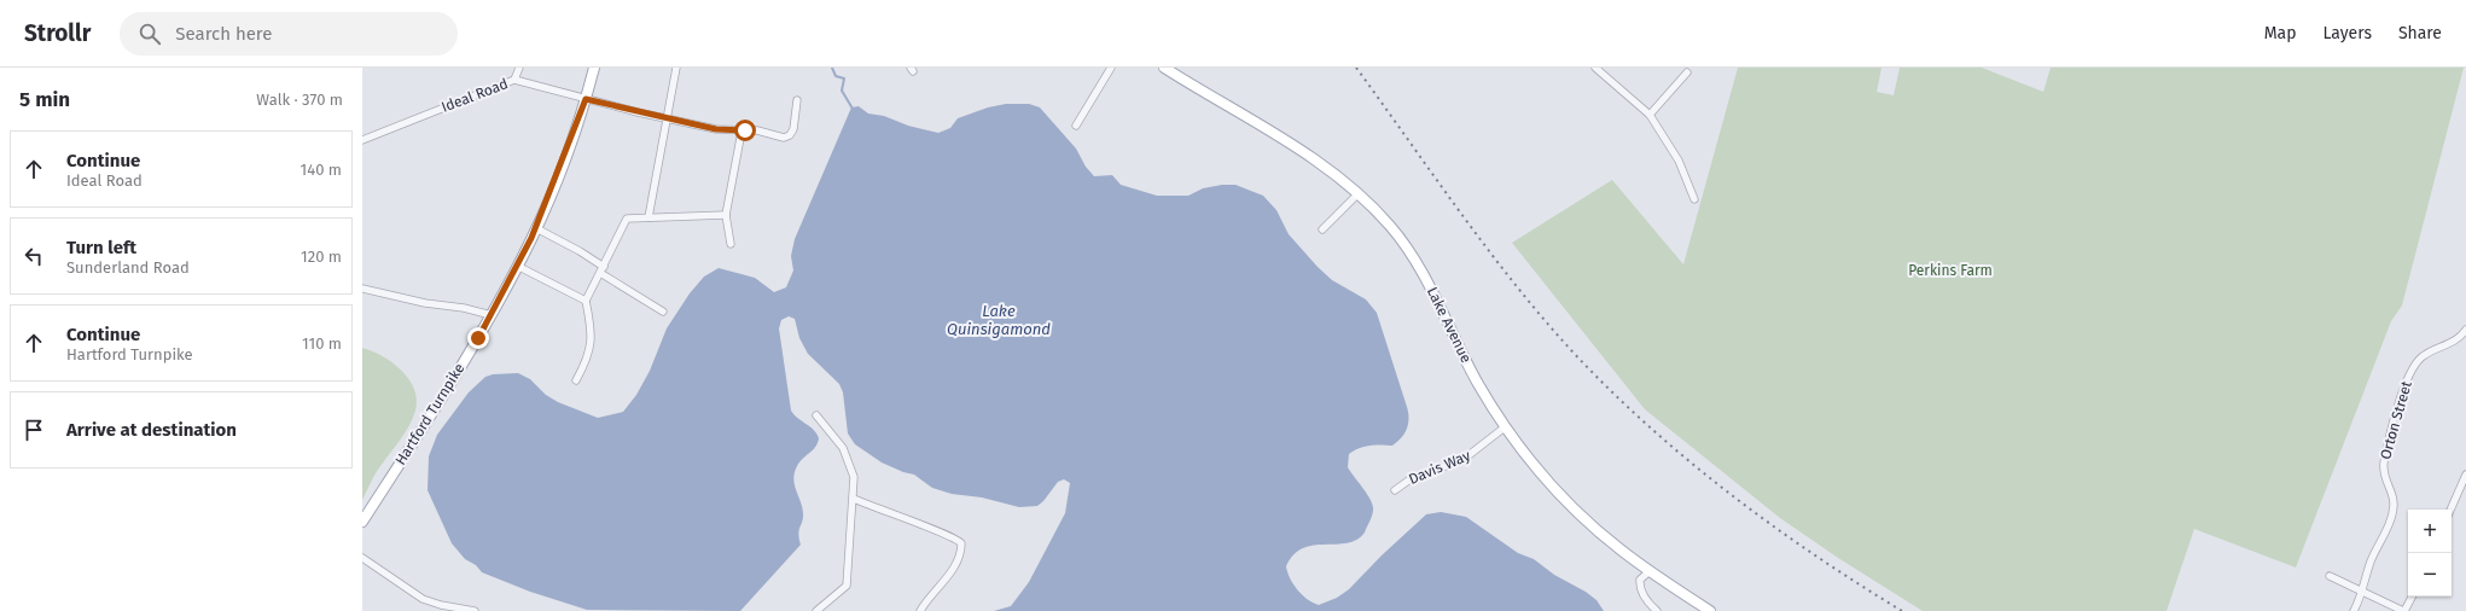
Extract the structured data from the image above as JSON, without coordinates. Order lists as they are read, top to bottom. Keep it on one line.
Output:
{"streets":{"main road":["Lake Avenue","Hartford Turnpike"],"street":["Ideal Road","Orton Street","Davis Way"]},"crossings":[["Ideal Road","Hartford Turnpike"],["Lake Avenue","Davis Way"]],"water":["Lake Quinsigamond"],"parks":["Perkins Farm"],"page":{"header":"Strollr","search":"Search here","nav":["Map","Layers","Share"],"heading":["5 min","Walk · 370 m"],"list":[["Continue","Ideal Road","140 m"],["Turn left","Sunderland Road","120 m"],["Continue","Hartford Turnpike","110 m"],"Arrive at destination"],"map_buttons":["+","−"]}}
